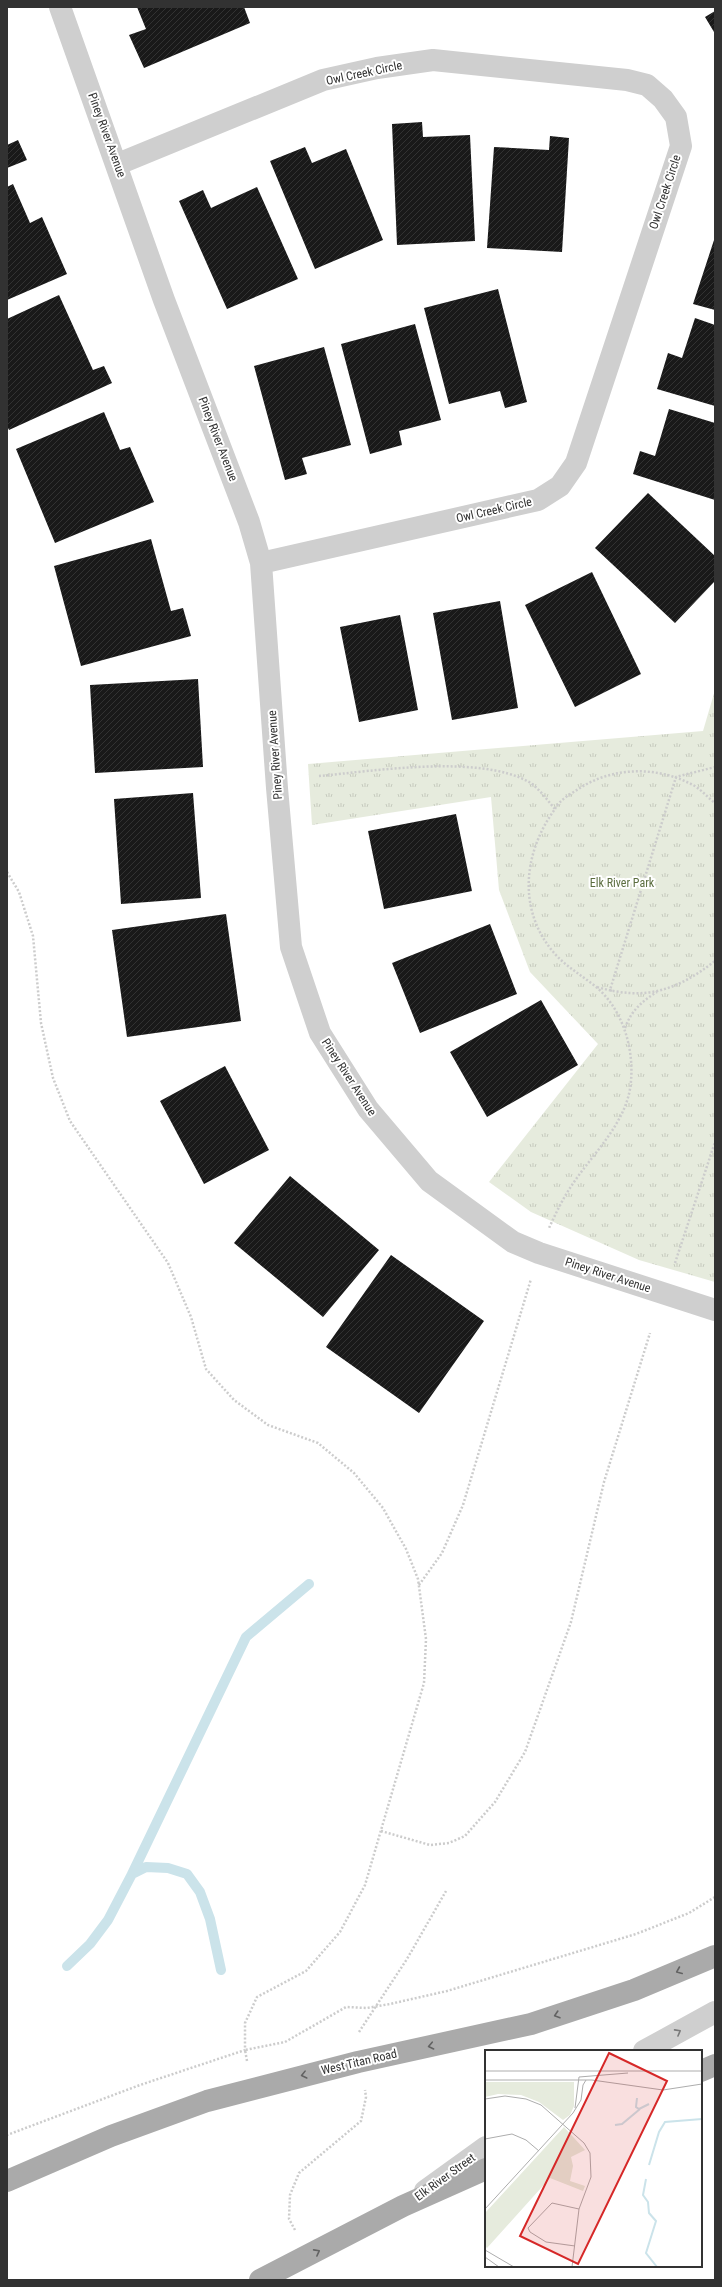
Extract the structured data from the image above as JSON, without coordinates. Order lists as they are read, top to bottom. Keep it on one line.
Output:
{"streets":{"main road":["West Titan Road"],"street":["Owl Creek Circle","Piney River Avenue","Elk River Street"]},"crossings":[["Owl Creek Circle","Piney River Avenue"]],"parks":["Elk River Park"]}
